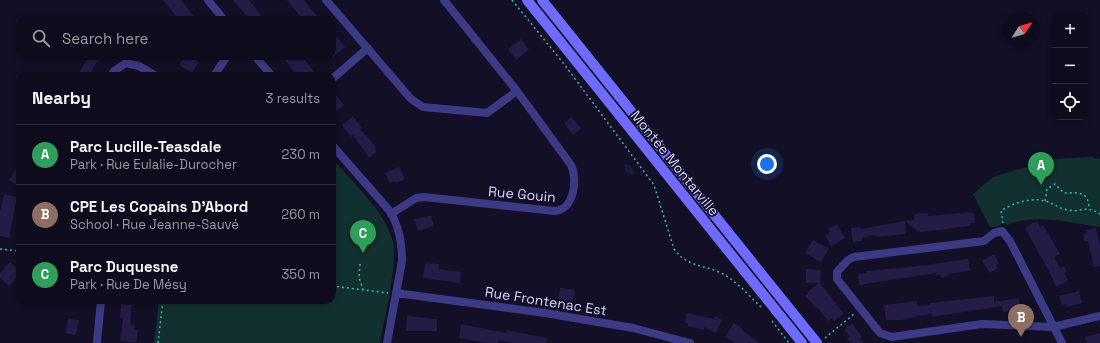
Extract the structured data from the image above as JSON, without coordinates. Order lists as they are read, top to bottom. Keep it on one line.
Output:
{"streets":{"street":["Montée Montarville","Rue Gouin","Rue Frontenac Est"]},"north":"top right","page":{"map_buttons":["+","−"],"search":"Search here","heading":["Nearby","3 results"],"list":[{"mark":"A","name":"Parc Lucille-Teasdale","note":"Park · Rue Eulalie-Durocher","value":"230 m"},{"mark":"B","name":"CPE Les Copains D'Abord","note":"School · Rue Jeanne-Sauvé","value":"260 m"},{"mark":"C","name":"Parc Duquesne","note":"Park · Rue De Mésy","value":"350 m"}],"pins":["A","C","B"]}}
